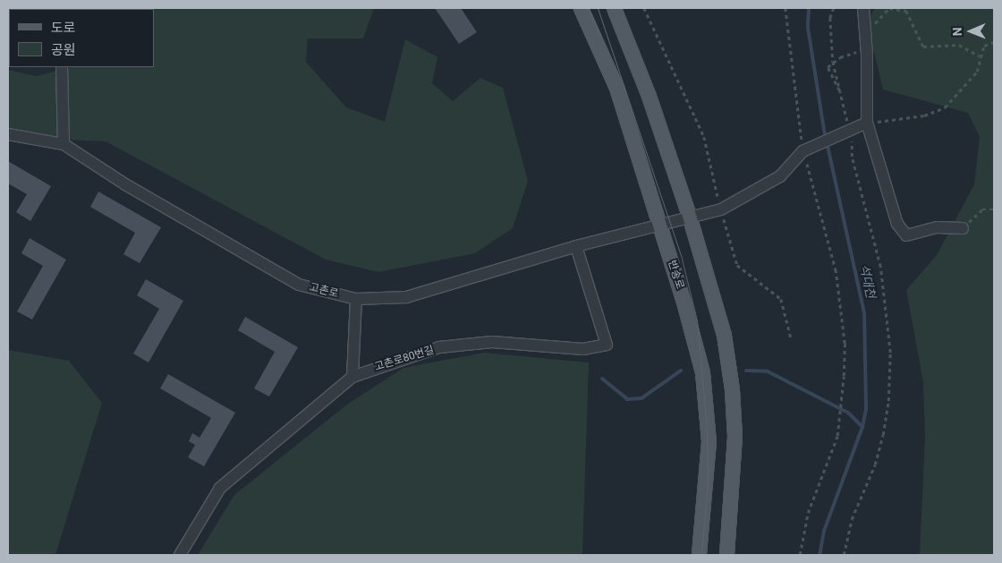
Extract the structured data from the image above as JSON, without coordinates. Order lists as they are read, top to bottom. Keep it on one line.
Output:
{"streets":{"main road":["반송로"],"street":["고촌로","고촌로80번길"]},"crossings":[["반송로","고촌로"],["고촌로","고촌로80번길"]],"water":["석대천"],"legend":["도로","공원"],"north":"left"}
